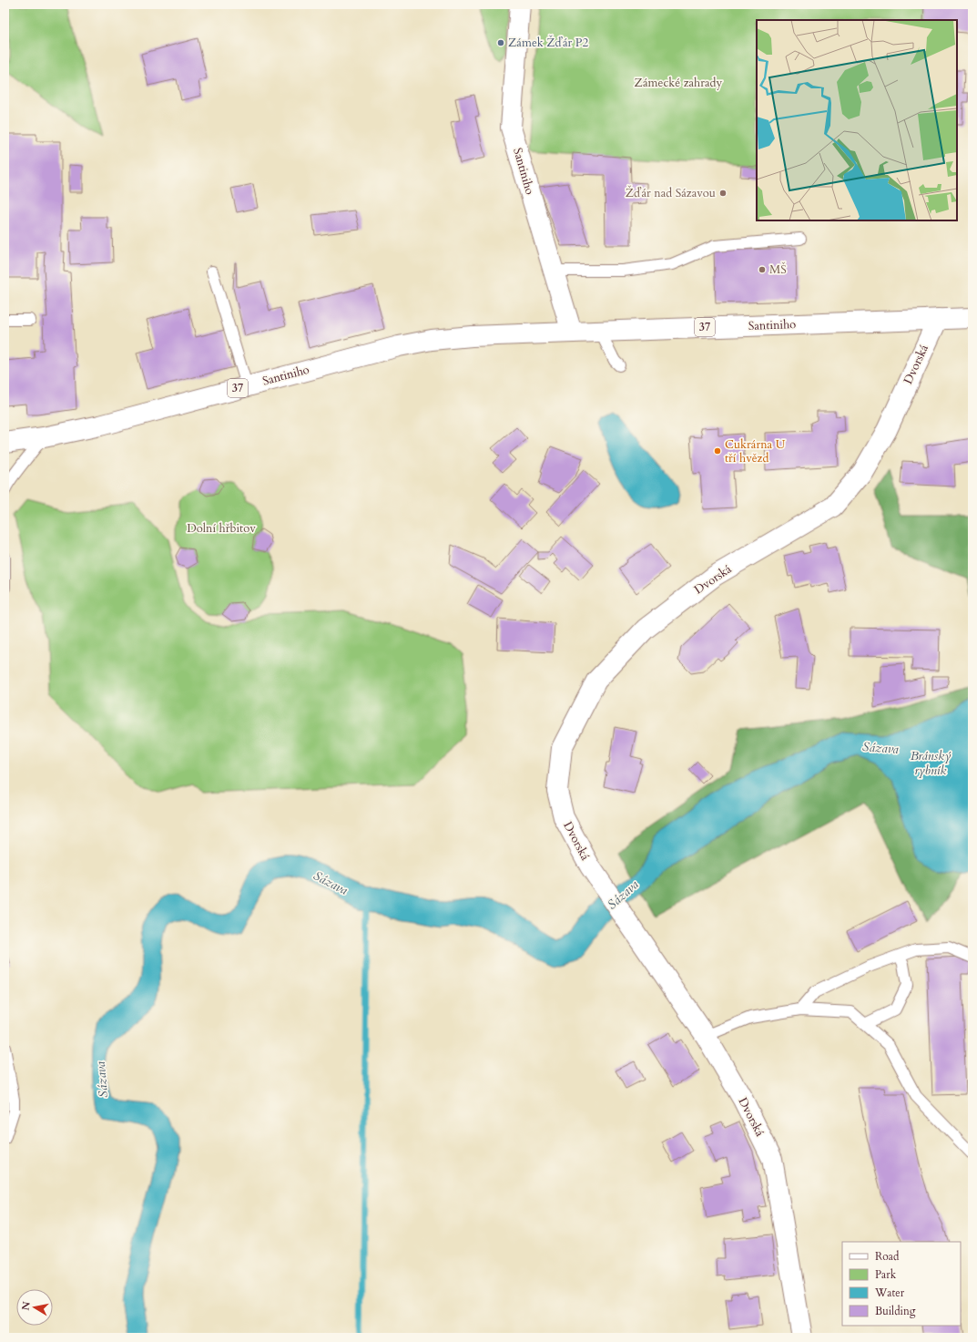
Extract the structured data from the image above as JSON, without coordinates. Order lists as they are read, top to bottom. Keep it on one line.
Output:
{"streets":{"street":["Santiniho","37","Dvorská"]},"crossings":[["Santiniho","Dvorská"]],"water":["Sázava","Bránský rybník"],"parks":["Zámecké zahrady","Dolní hřbitov"],"places":["Zámek Žďár P2","Žďár nad Sázavou","MŠ","Cukrárna U tří hvězd"],"legend":["Road","Park","Water","Building"],"north":"left"}
